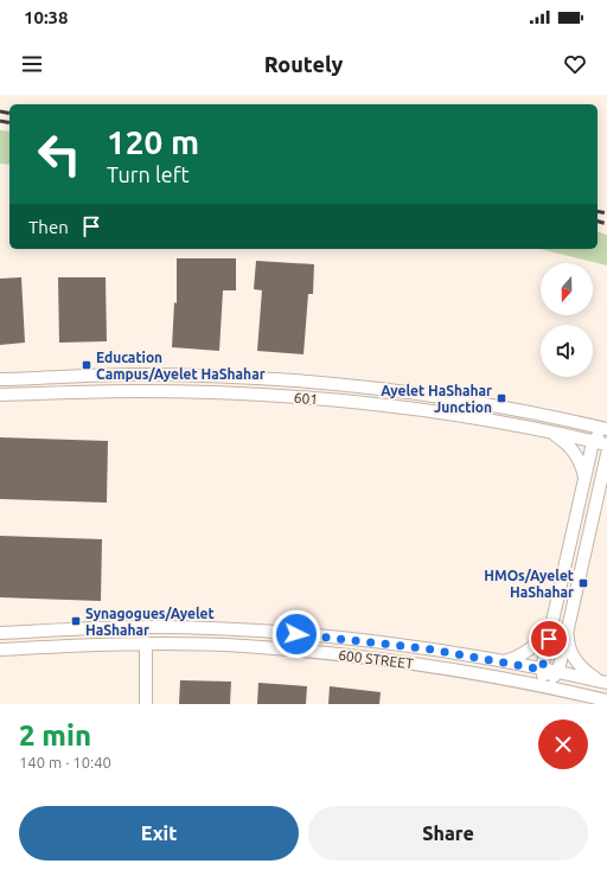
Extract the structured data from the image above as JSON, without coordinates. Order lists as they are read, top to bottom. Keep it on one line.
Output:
{"streets":{"street":["601","600 STREET"]},"places":{"transit":["Education Campus/Ayelet HaShahar","Ayelet HaShahar Junction","HMOs/Ayelet HaShahar","Synagogues/Ayelet HaShahar"]},"north":"bottom","page":{"status":"10:38","header":"Routely","turn":["120 m","Turn left"],"then":"Then","heading":["2 min","140 m · 10:40"],"buttons":["Exit","Share"]}}
